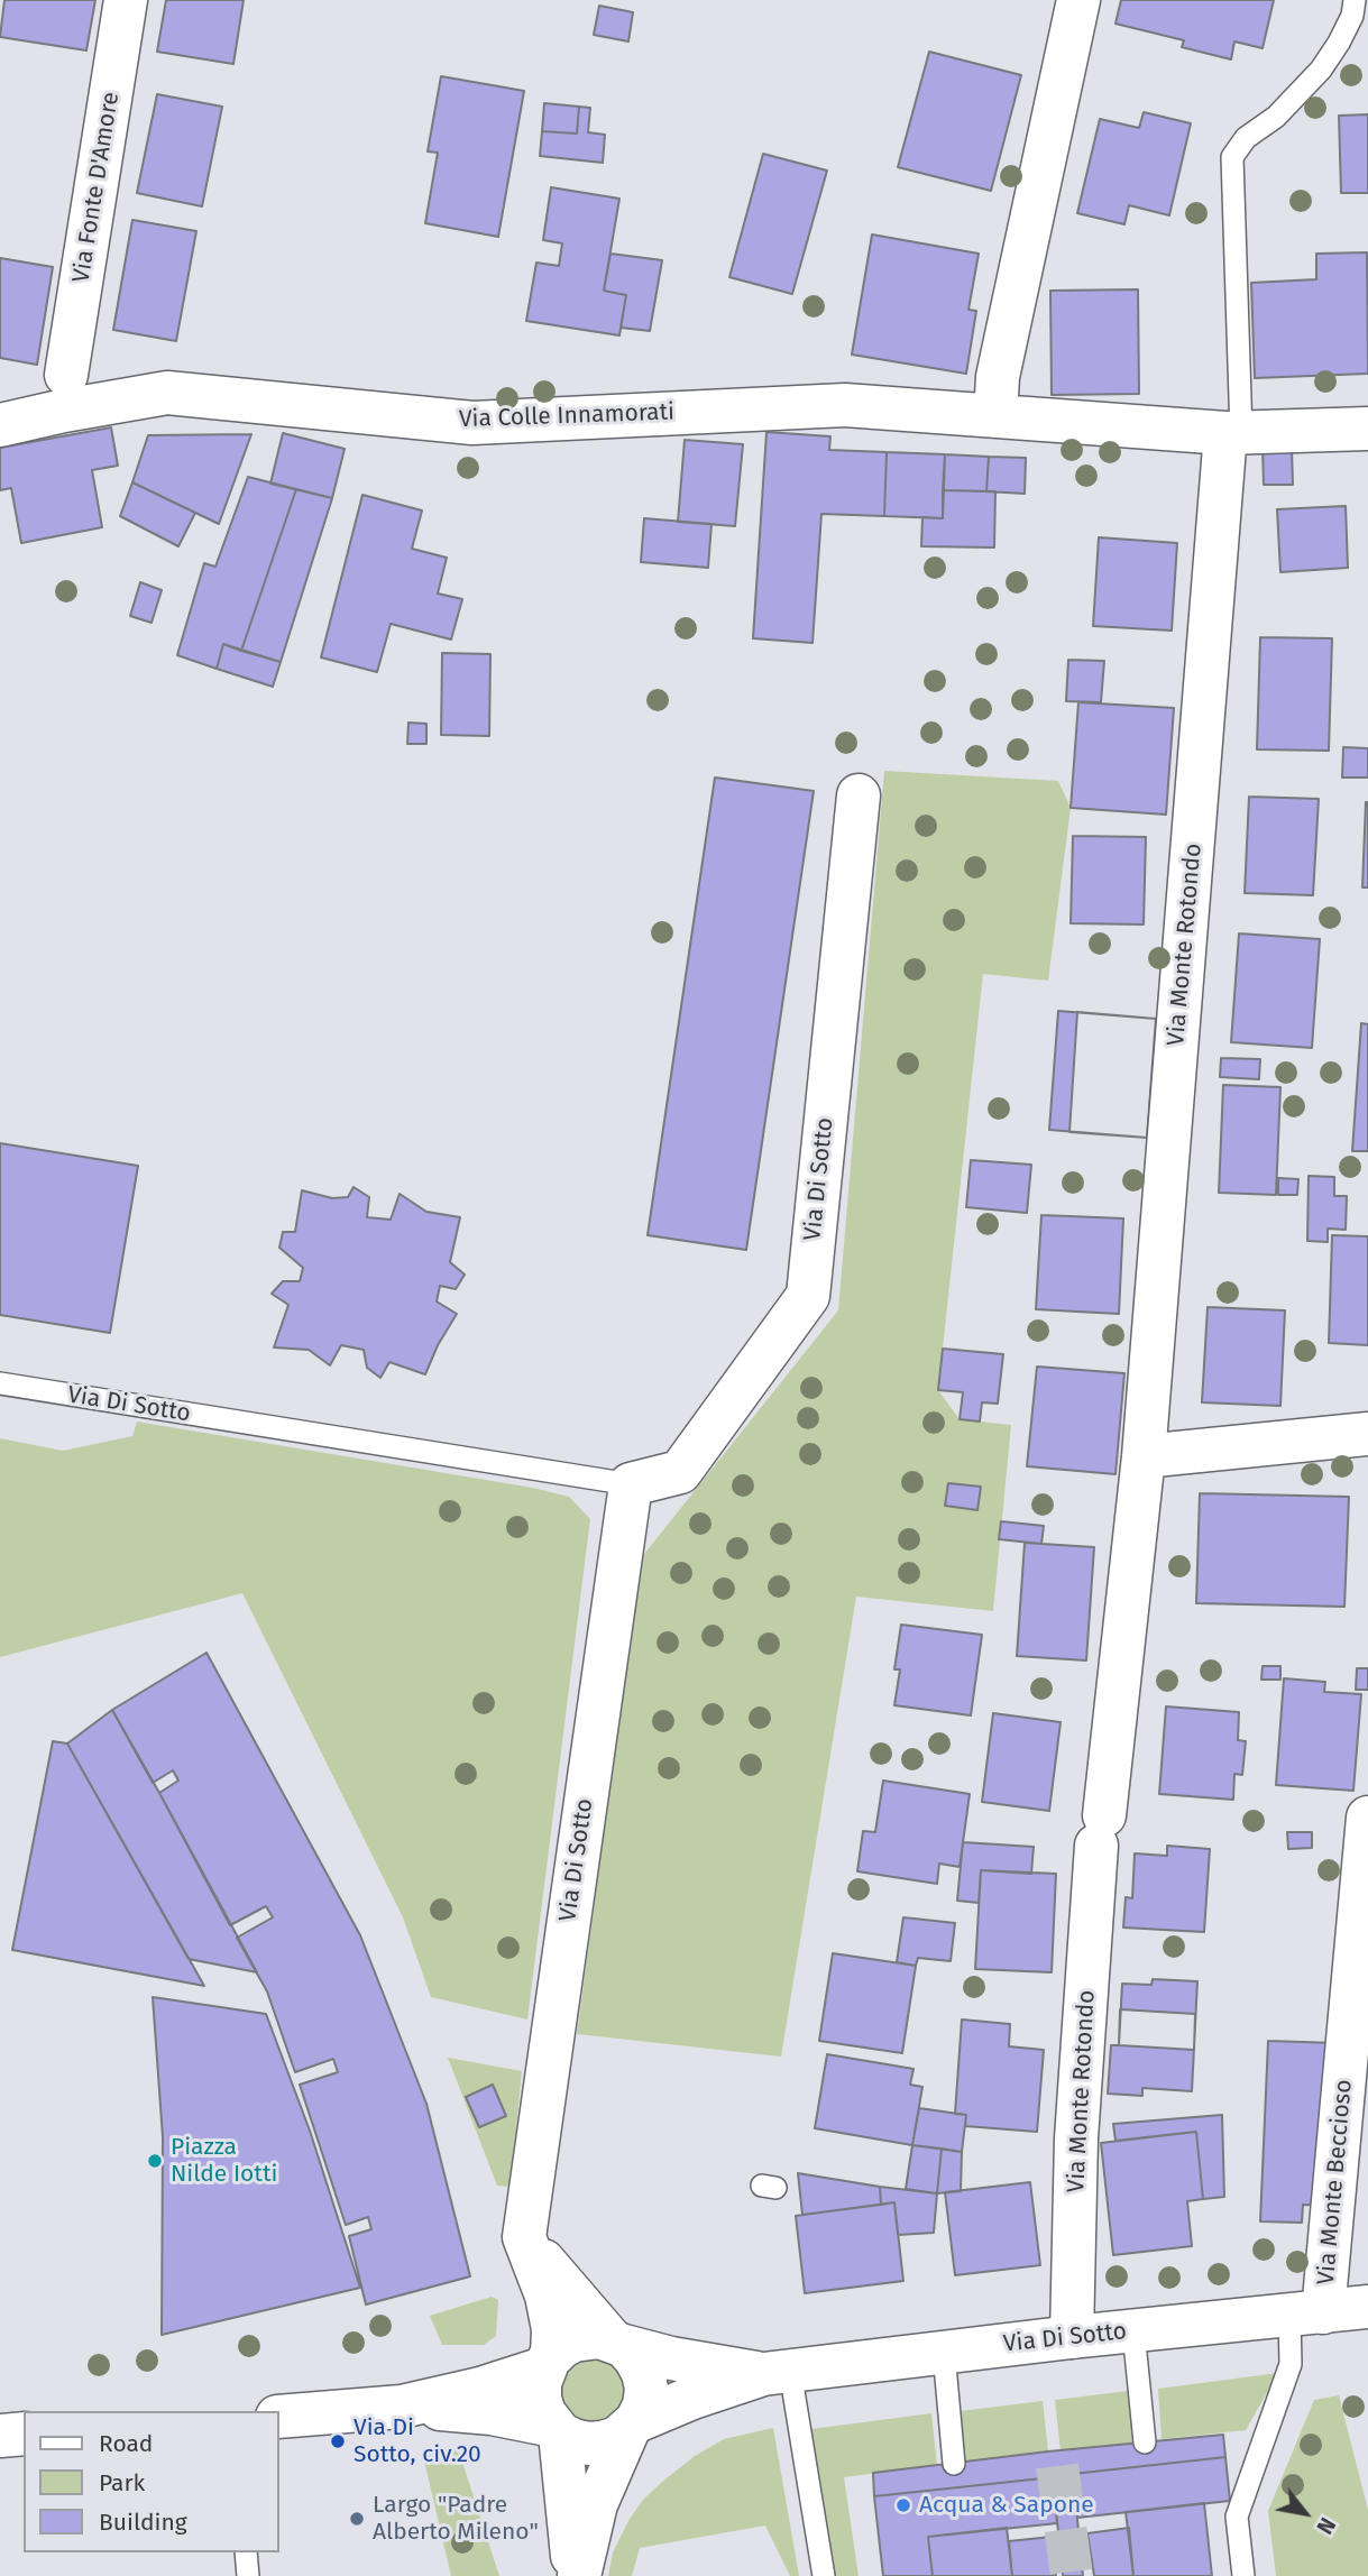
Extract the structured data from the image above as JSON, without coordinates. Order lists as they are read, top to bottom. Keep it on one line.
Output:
{"streets":{"street":["Via Fonte D'Amore","Via Colle Innamorati","Via Monte Rotondo","Via Di Sotto","Via Monte Beccioso"]},"crossings":[["Via Colle Innamorati","Via Monte Rotondo"],["Via Monte Rotondo","Via Di Sotto"],["Via Di Sotto","Via Monte Beccioso"]],"places":["Piazza Nilde Iotti","Via Di Sotto, civ.20","Acqua & Sapone","Largo \"Padre Alberto Mileno\""],"legend":["Road","Park","Building"],"north":"bottom right"}
